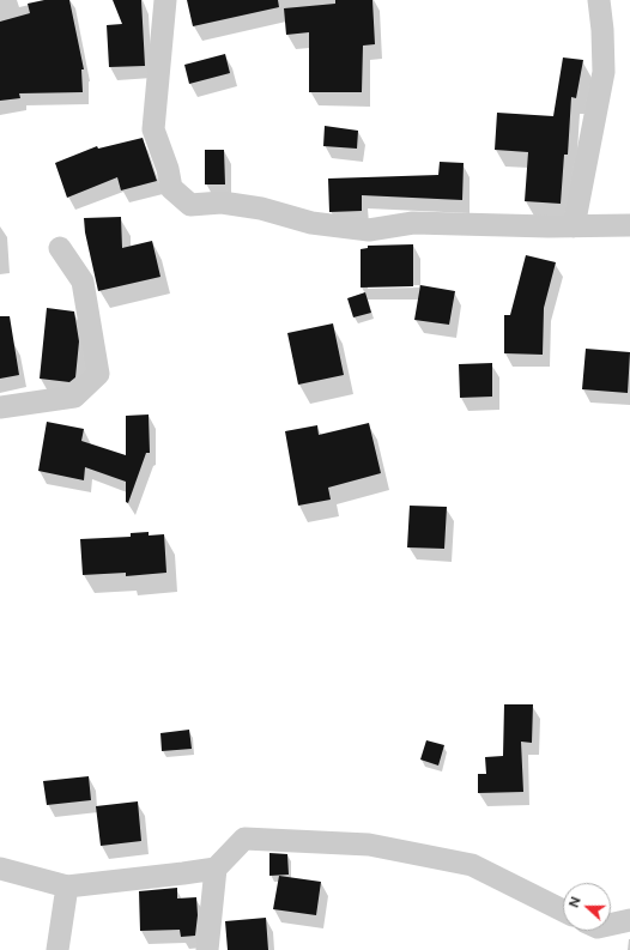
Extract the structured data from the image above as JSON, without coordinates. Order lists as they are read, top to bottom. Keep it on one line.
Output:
{"north":"left"}
